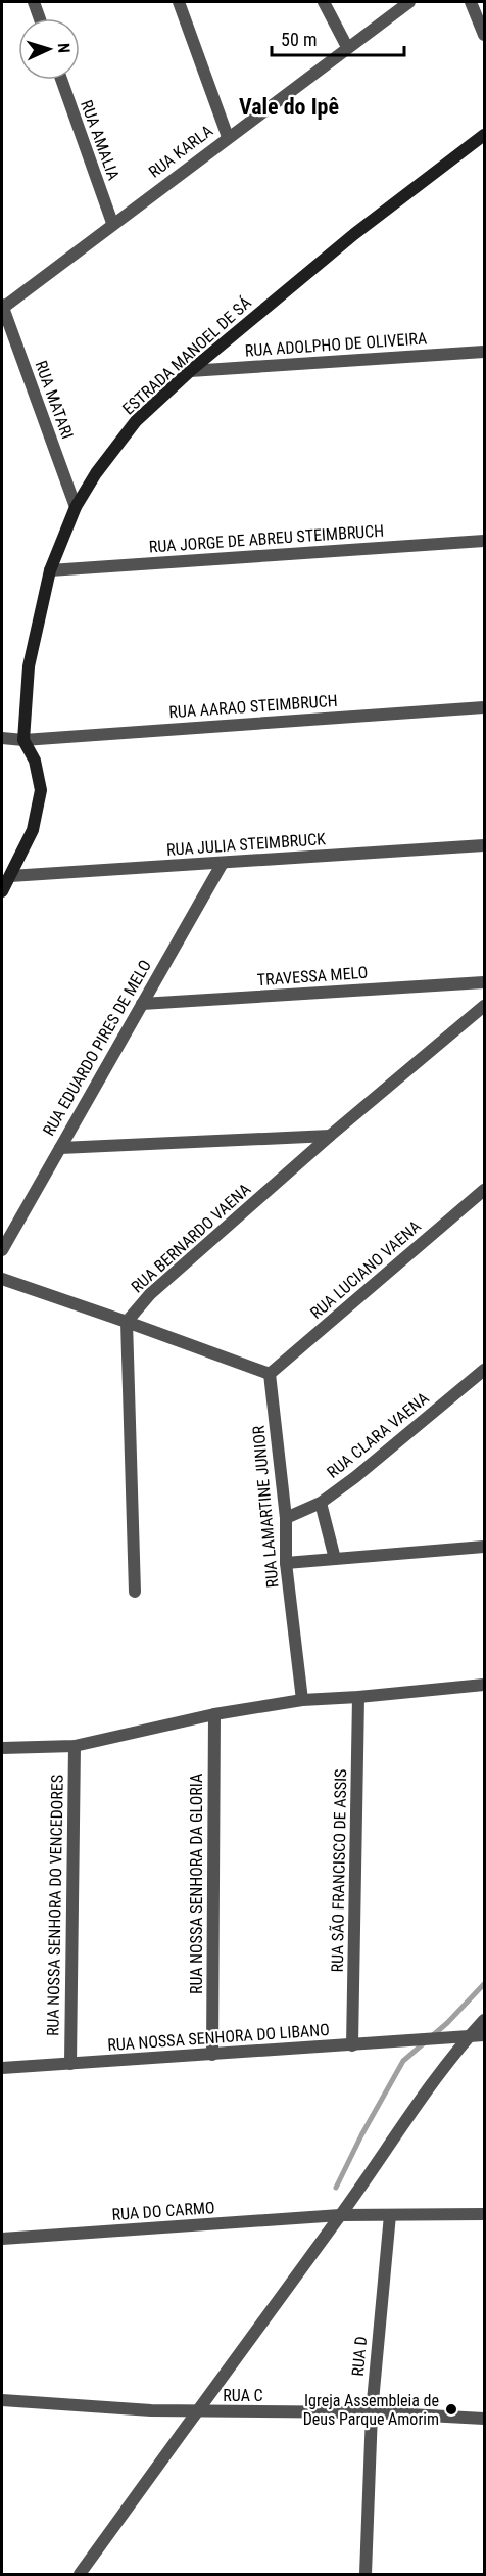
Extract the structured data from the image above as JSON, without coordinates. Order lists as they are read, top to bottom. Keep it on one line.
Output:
{"streets":{"main road":["ESTRADA MANOEL DE SÁ"],"street":["RUA AMALIA","RUA KARLA","RUA ADOLPHO DE OLIVEIRA","RUA MATARI","RUA JORGE DE ABREU STEIMBRUCH","RUA AARAO STEIMBRUCH","RUA JULIA STEIMBRUCK","TRAVESSA MELO","RUA EDUARDO PIRES DE MELO","RUA BERNARDO VAENA","RUA LUCIANO VAENA","RUA CLARA VAENA","RUA LAMARTINE JUNIOR","RUA SÃO FRANCISCO DE ASSIS","RUA NOSSA SENHORA DA GLORIA","RUA NOSSA SENHORA DO VENCEDORES","RUA NOSSA SENHORA DO LIBANO","RUA DO CARMO","RUA D","RUA C"]},"crossings":[["RUA AMALIA","RUA KARLA"],["RUA KARLA","RUA MATARI"],["RUA ADOLPHO DE OLIVEIRA","ESTRADA MANOEL DE SÁ"],["ESTRADA MANOEL DE SÁ","RUA MATARI"],["ESTRADA MANOEL DE SÁ","RUA JORGE DE ABREU STEIMBRUCH"],["ESTRADA MANOEL DE SÁ","RUA AARAO STEIMBRUCH"],["ESTRADA MANOEL DE SÁ","RUA JULIA STEIMBRUCK"],["RUA JULIA STEIMBRUCK","RUA EDUARDO PIRES DE MELO"],["TRAVESSA MELO","RUA EDUARDO PIRES DE MELO"],["RUA LUCIANO VAENA","RUA LAMARTINE JUNIOR"],["RUA CLARA VAENA","RUA LAMARTINE JUNIOR"],["RUA SÃO FRANCISCO DE ASSIS","RUA NOSSA SENHORA DO LIBANO"],["RUA NOSSA SENHORA DA GLORIA","RUA NOSSA SENHORA DO LIBANO"],["RUA NOSSA SENHORA DO VENCEDORES","RUA NOSSA SENHORA DO LIBANO"],["RUA DO CARMO","RUA D"],["RUA D","RUA C"]],"districts":["Vale do Ipê"],"places":["Igreja Assembleia de Deus Parque Amorim"],"scale_bar":"50 m","north":"right"}
